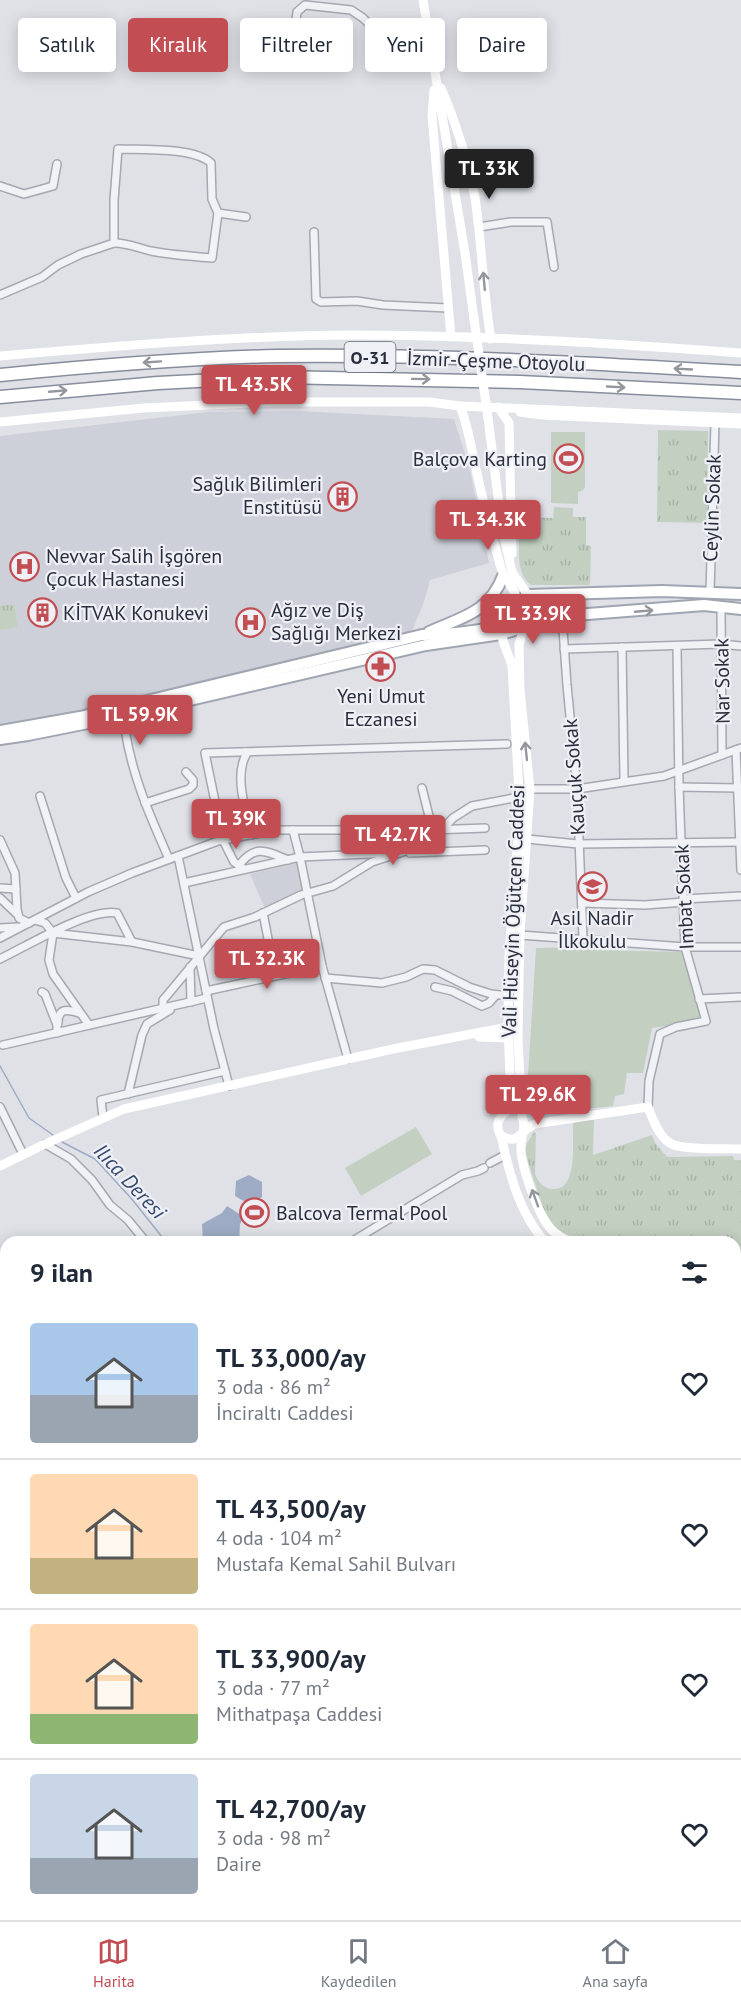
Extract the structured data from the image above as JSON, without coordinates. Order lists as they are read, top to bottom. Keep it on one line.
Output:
{"streets":{"highway":["O-31","İzmir-Çeşme Otoyolu"],"main road":["Vali Hüseyin Öğütçen Caddesi"],"street":["Ceylin Sokak","Nar Sokak","Kauçuk Sokak","Imbat Sokak"]},"water":["Ilıca Deresi"],"places":{"sports":["Balçova Karting","Balcova Termal Pool"],"building":["Sağlık Bilimleri Enstitüsü","KİTVAK Konukevi"],"hospital":["Nevvar Salih İşgören Çocuk Hastanesi","Ağız ve Diş Sağlığı Merkezi"],"pharmacy":["Yeni Umut Eczanesi"],"school or university":["Asil Nadir İlkokulu"]},"page":{"chip":["Satılık","Kiralık","Filtreler","Yeni","Daire"],"price":["TL 33K","TL 43.5K","TL 34.3K","TL 33.9K","TL 59.9K","TL 39K","TL 42.7K","TL 32.3K","TL 29.6K"],"heading":"9 ilan","list":[{"name":"TL 33,000/ay","note":"3 oda · 86 m² · İnciraltı Caddesi"},{"name":"TL 43,500/ay","note":"4 oda · 104 m² · Mustafa Kemal Sahil Bulvarı"},{"name":"TL 33,900/ay","note":"3 oda · 77 m² · Mithatpaşa Caddesi"},{"name":"TL 42,700/ay","note":"3 oda · 98 m² · Daire"}],"tabs":["Harita","Kaydedilen","Ana sayfa"]}}
